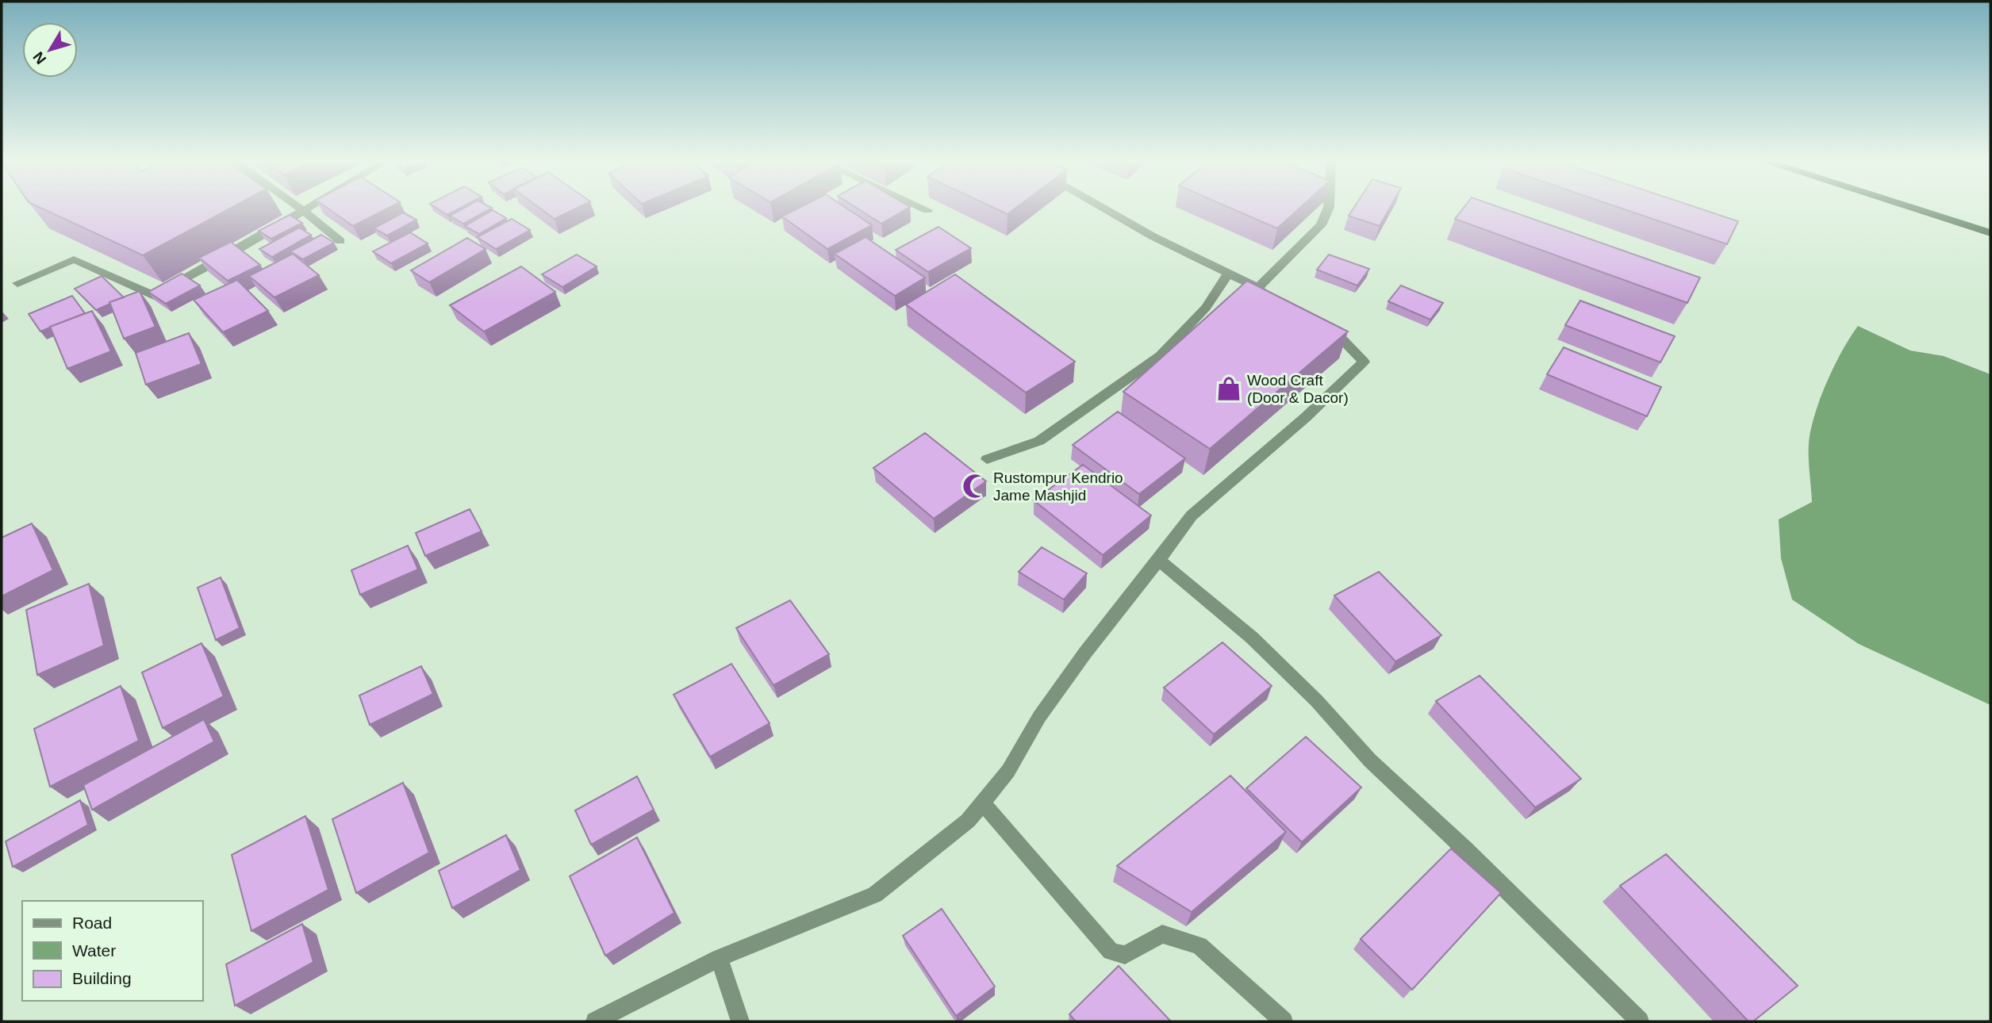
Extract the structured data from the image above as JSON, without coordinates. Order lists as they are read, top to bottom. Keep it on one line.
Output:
{"places":{"shop":["Wood Craft (Door & Dacor)"],"mosque":["Rustompur Kendrio Jame Mashjid"]},"legend":["Road","Water","Building"],"north":"bottom left"}
